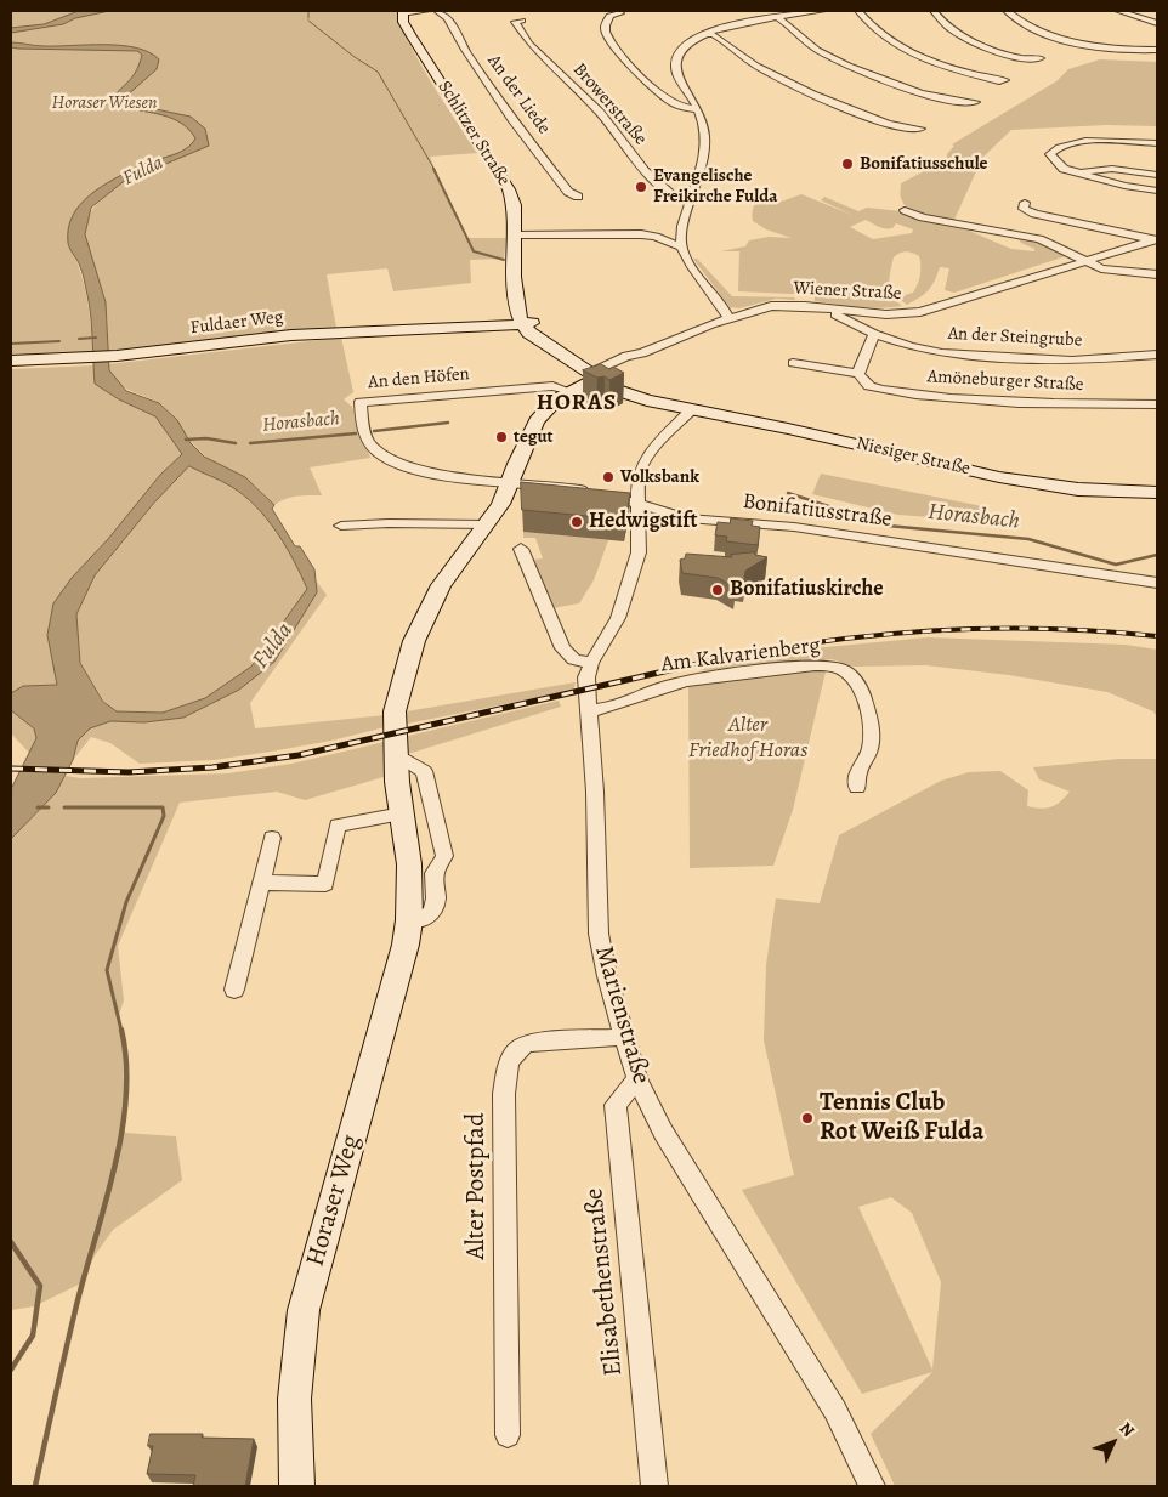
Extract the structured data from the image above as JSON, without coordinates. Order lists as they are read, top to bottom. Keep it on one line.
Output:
{"streets":{"main road":["Schlitzer Straße","Fuldaer Weg","Niesiger Straße","Horaser Weg"],"street":["An der Liede","Browerstraße","Wiener Straße","An der Steingrube","An den Höfen","Amöneburger Straße","Bonifatiusstraße","Am Kalvarienberg","Marienstraße","Alter Postpfad","Elisabethenstraße"]},"crossings":[["Schlitzer Straße","Fuldaer Weg"],["Wiener Straße","An der Steingrube"],["Wiener Straße","Niesiger Straße"],["Am Kalvarienberg","Marienstraße"],["Marienstraße","Alter Postpfad"],["Marienstraße","Elisabethenstraße"]],"districts":["HORAS"],"water":["Fulda","Horasbach"],"parks":["Horaser Wiesen","Alter Friedhof Horas"],"places":["Bonifatiusschule","Evangelische Freikirche Fulda","tegut","Volksbank","Hedwigstift","Bonifatiuskirche","Tennis Club Rot Weiß Fulda"],"north":"top right"}
